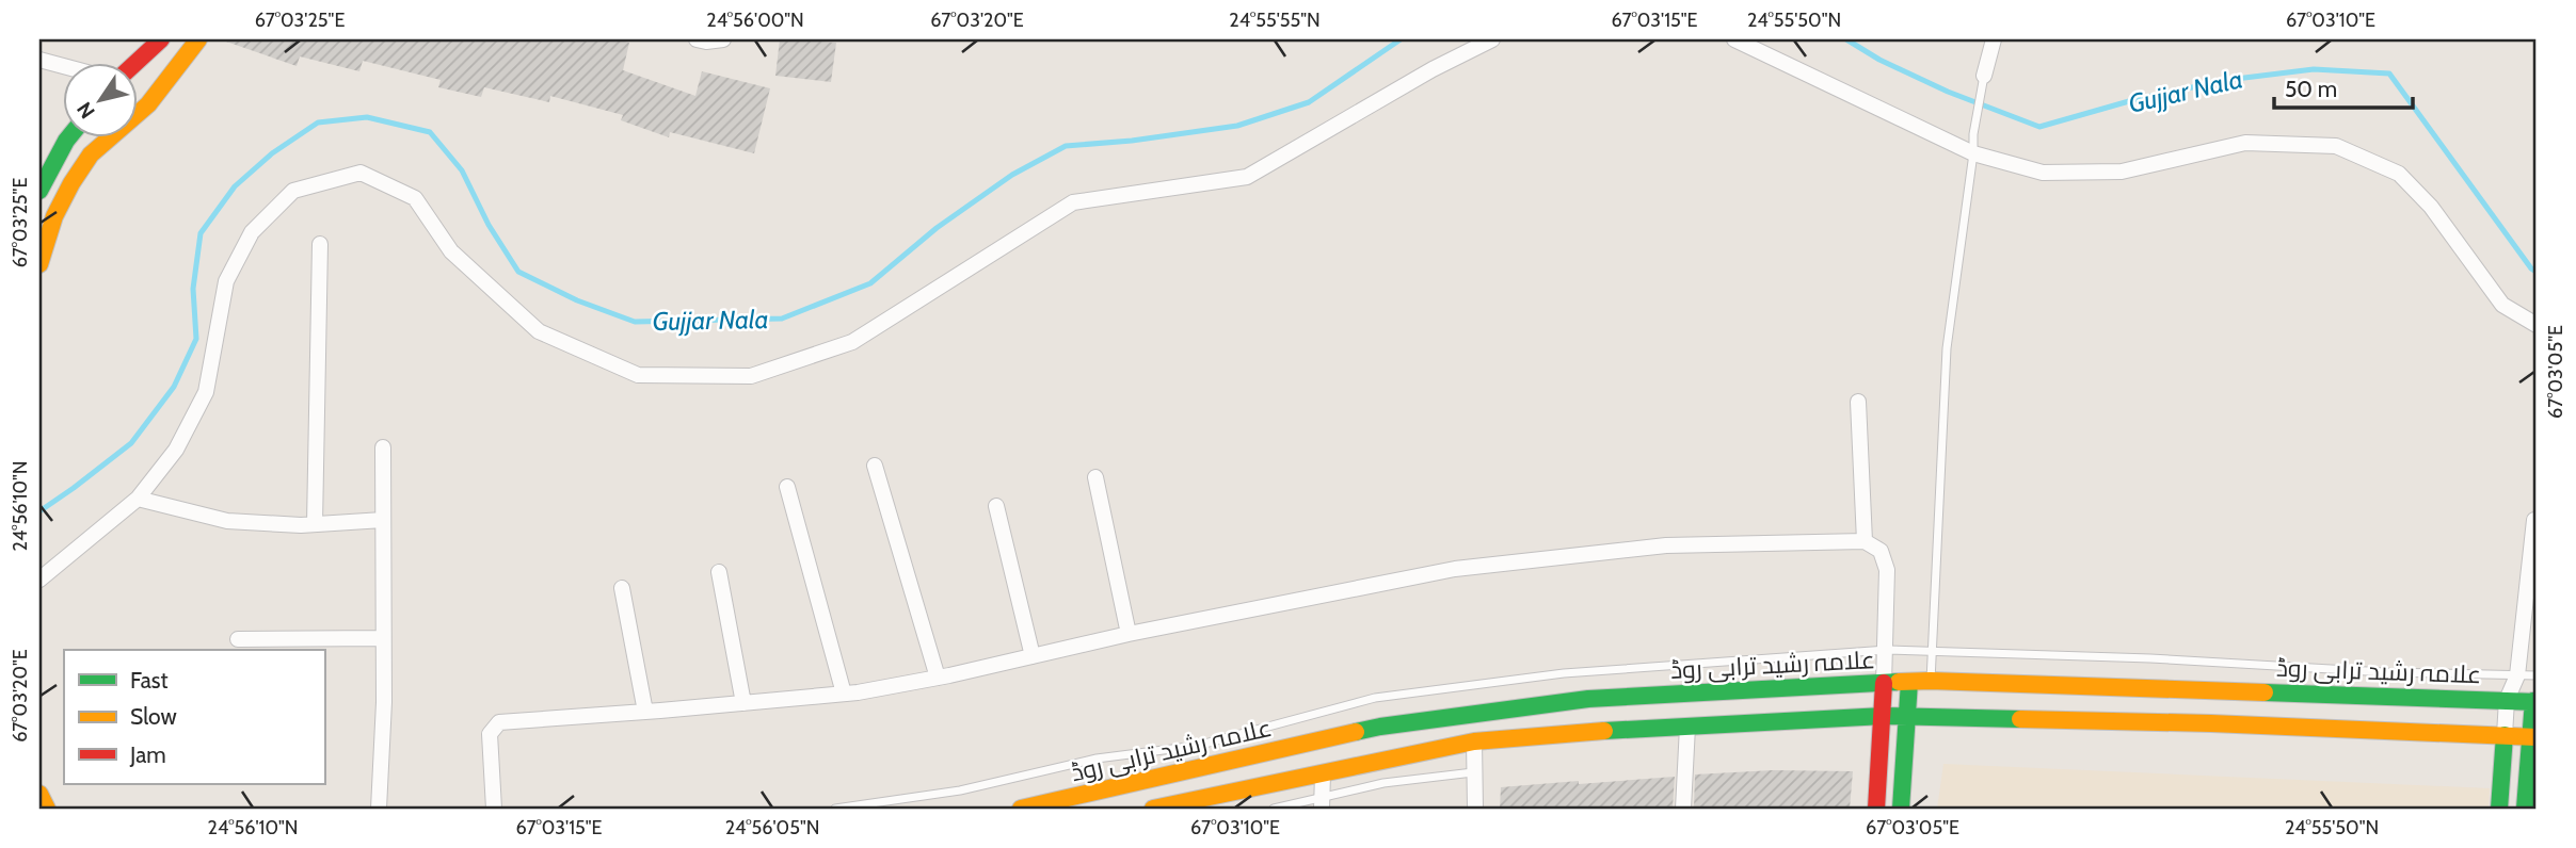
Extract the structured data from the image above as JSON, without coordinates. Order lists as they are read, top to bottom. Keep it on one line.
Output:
{"streets":{"main road":["علامہ رشید ترابی روڈ"]},"water":["Gujjar Nala"],"legend":["Fast","Slow","Jam"],"scale_bar":"50 m","north":"bottom left","coordinates":["67°03'25\"E","24°56'00\"N","67°03'20\"E","24°55'55\"N","67°03'15\"E","24°55'50\"N","67°03'10\"E","67°03'05\"E","24°56'10\"N","24°56'05\"N"]}
